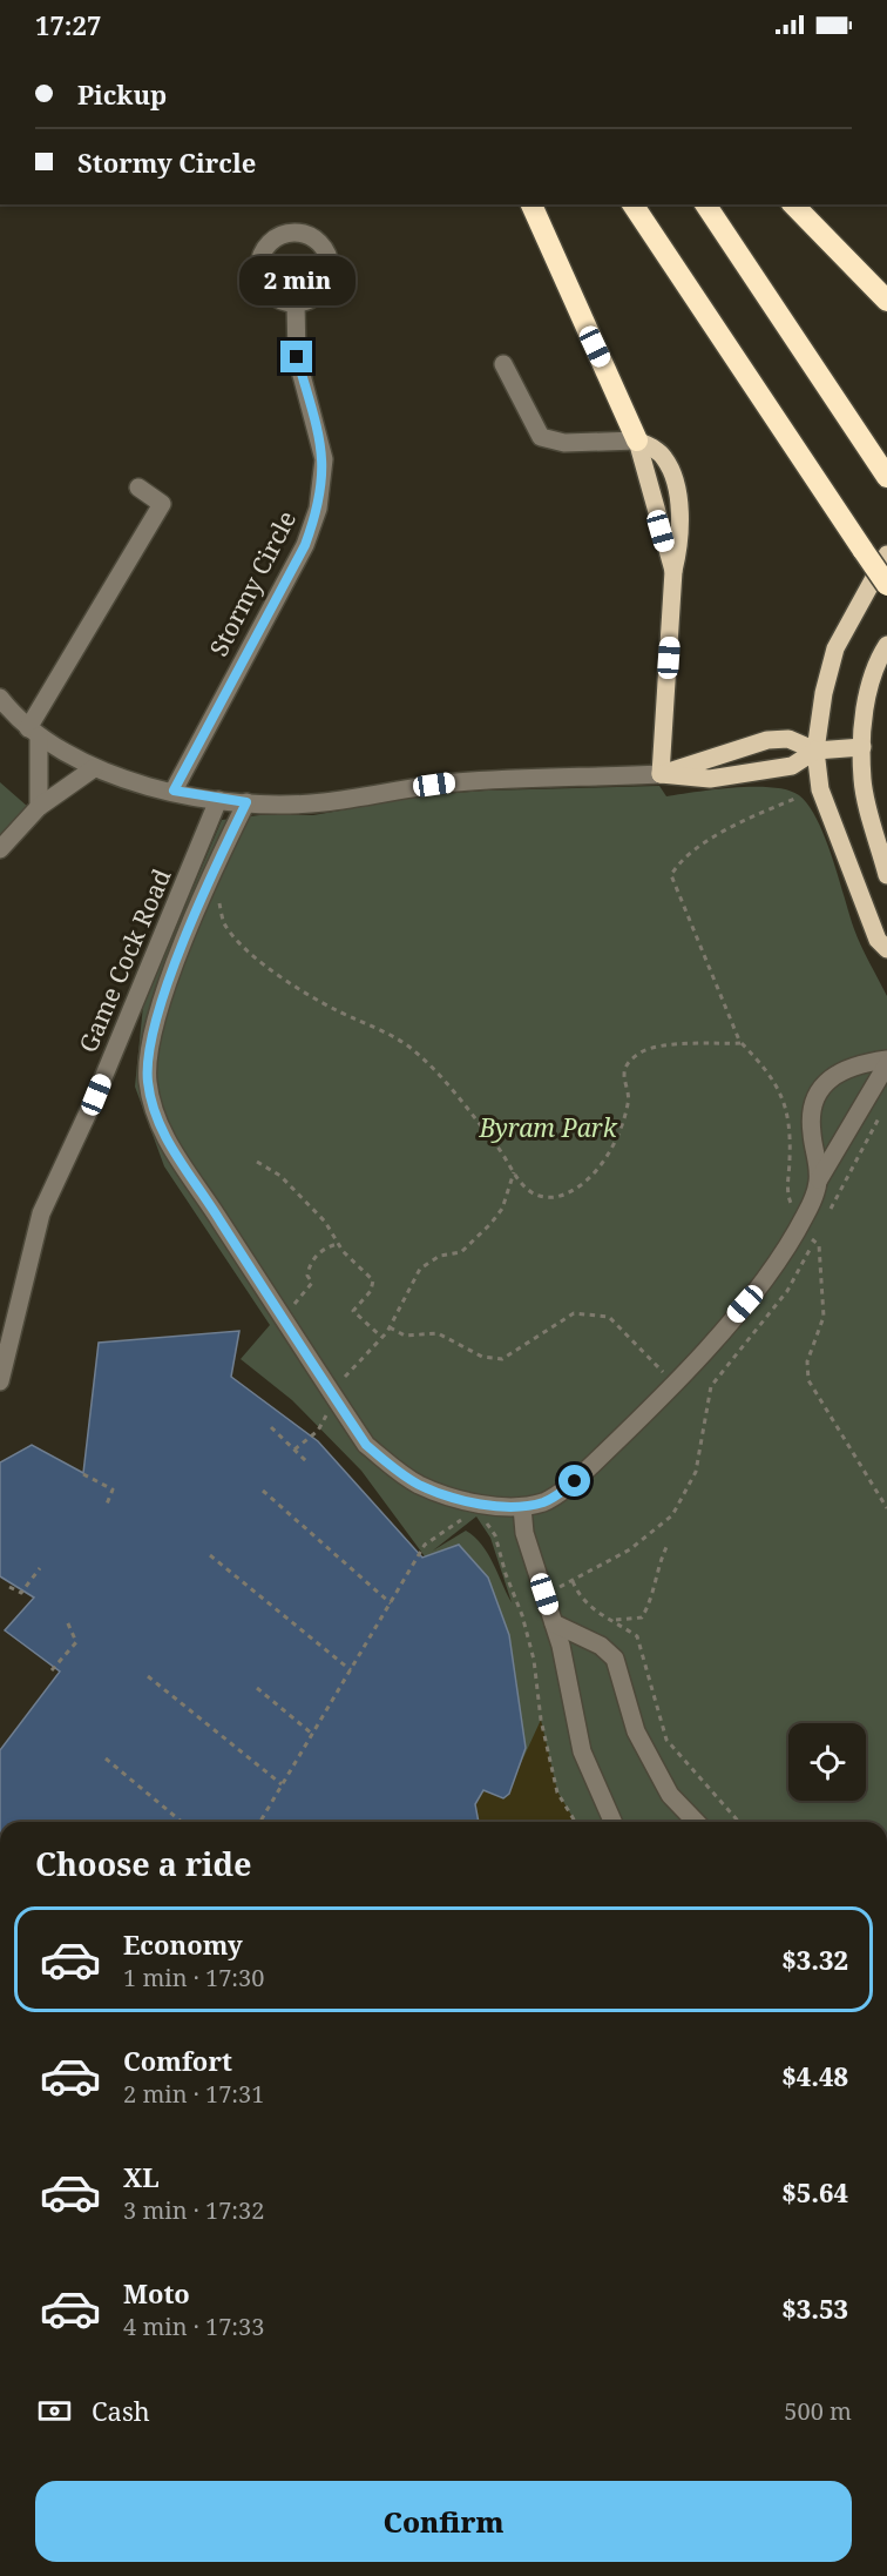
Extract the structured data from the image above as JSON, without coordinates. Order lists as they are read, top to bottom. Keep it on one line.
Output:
{"streets":{"street":["Stormy Circle","Game Cock Road"]},"parks":["Byram Park"],"page":{"status":"17:27","banner":["Pickup","Stormy Circle"],"bubble":"2 min","heading":"Choose a ride","list":[{"name":"Economy","note":"1 min · 17:30","value":"$3.32"},{"name":"Comfort","note":"2 min · 17:31","value":"$4.48"},{"name":"XL","note":"3 min · 17:32","value":"$5.64"},{"name":"Moto","note":"4 min · 17:33","value":"$3.53"}],"pay":["Cash","500 m"],"buttons":"Confirm"}}
